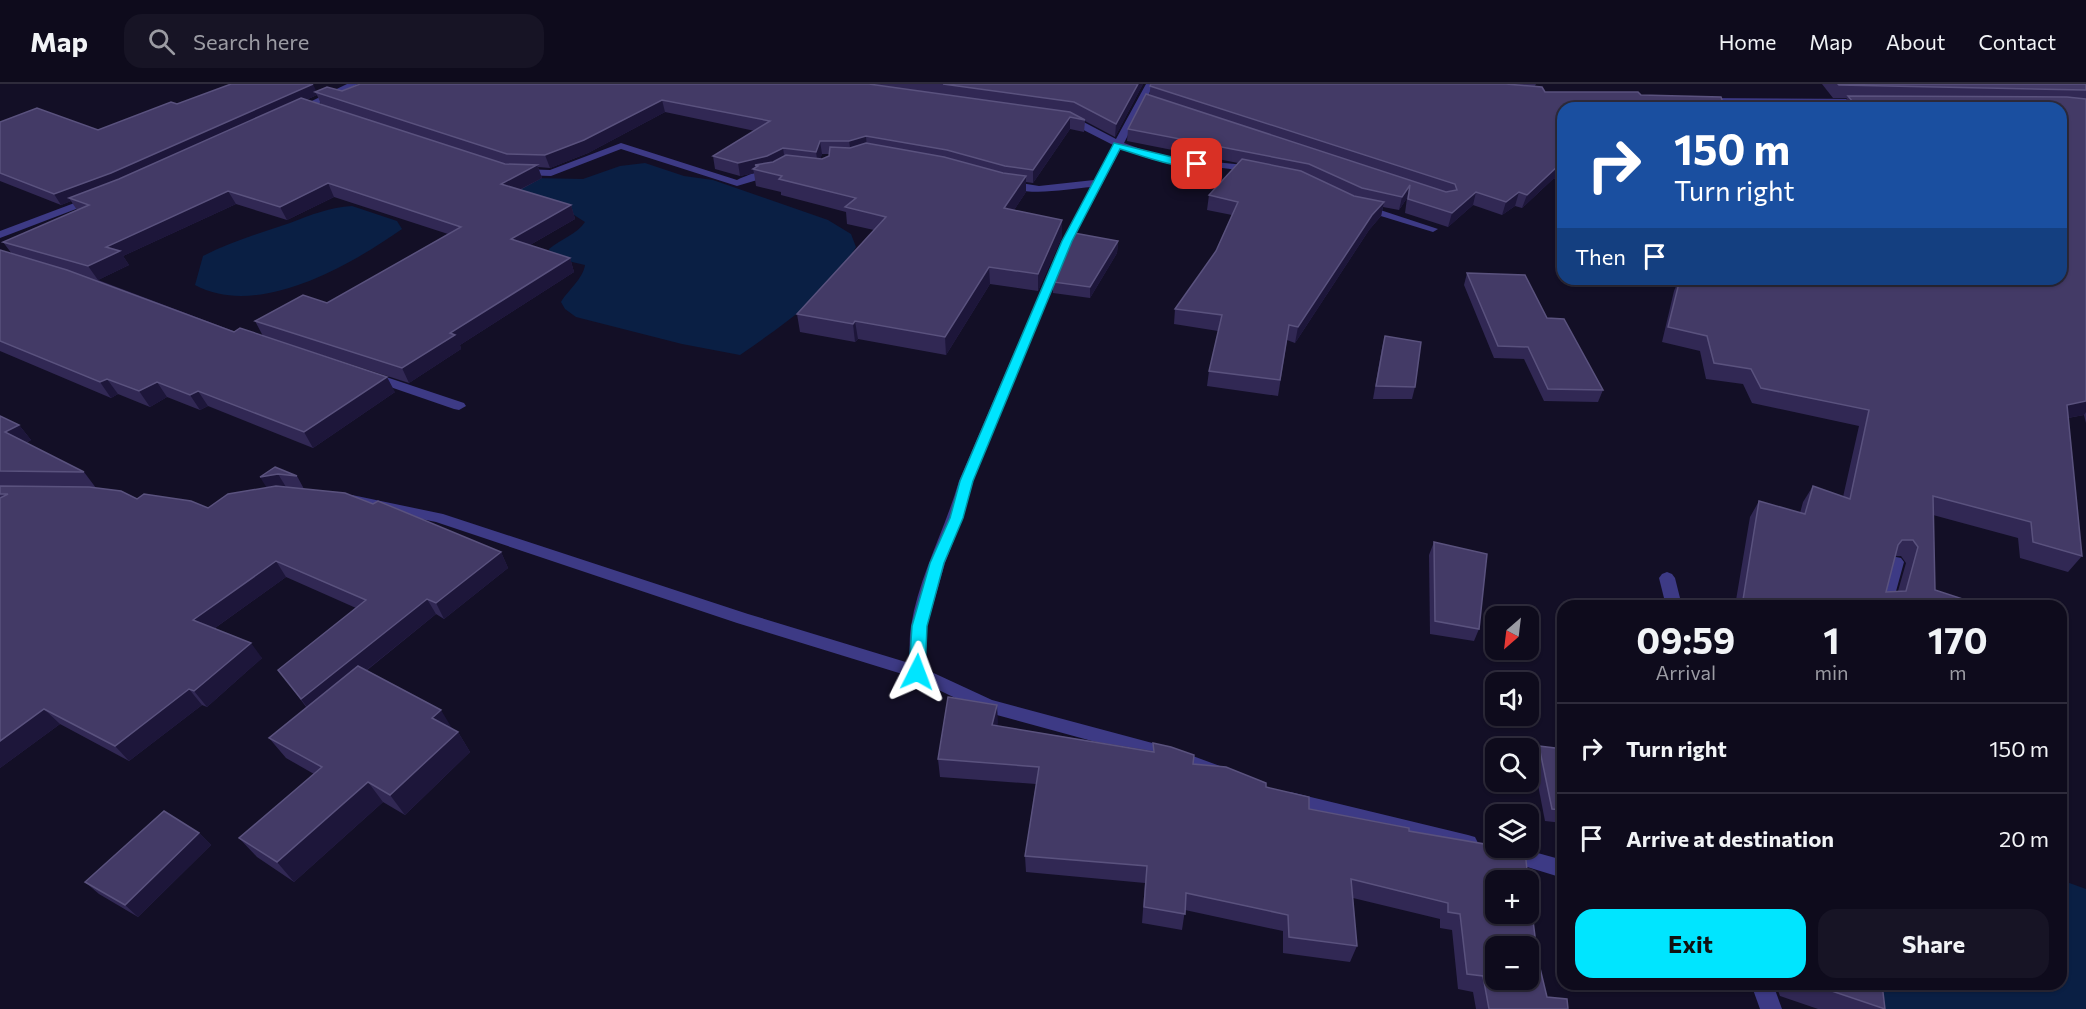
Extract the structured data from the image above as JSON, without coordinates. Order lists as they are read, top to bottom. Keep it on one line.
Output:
{"north":"bottom left","page":{"header":"Map","search":"Search here","nav":["Home","Map","About","Contact"],"turn":["150 m","Turn right"],"then":"Then","eta":["09:59","Arrival","1","min","170","m"],"map_buttons":["+","−"],"list":[{"name":"Turn right","value":"150 m"},{"name":"Arrive at destination","value":"20 m"}],"buttons":["Exit","Share"]}}
